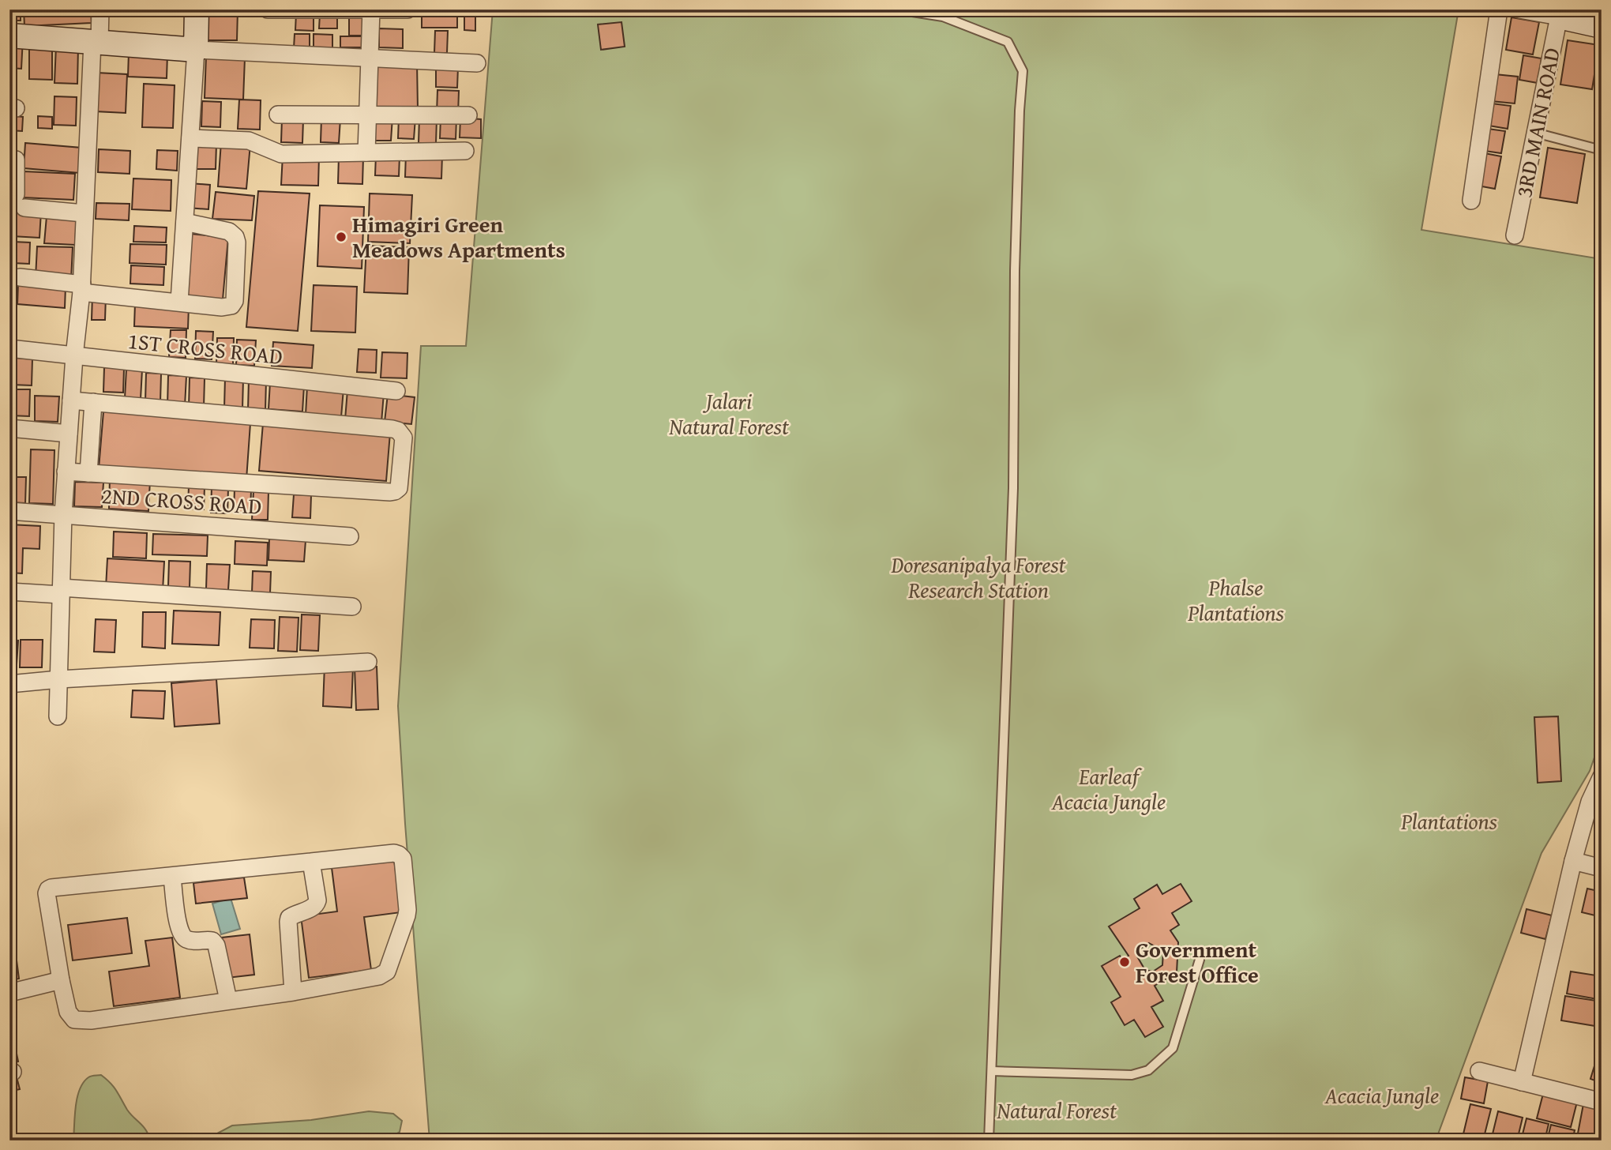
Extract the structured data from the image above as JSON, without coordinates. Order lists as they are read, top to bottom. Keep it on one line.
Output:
{"streets":{"street":["3RD MAIN ROAD","1ST CROSS ROAD","2ND CROSS ROAD"]},"parks":["Jalari Natural Forest","Doresanipalya Forest Research Station","Phalse Plantations","Earleaf Acacia Jungle","Plantations","Acacia Jungle","Natural Forest"],"places":["Himagiri Green Meadows Apartments","Government Forest Office"]}
